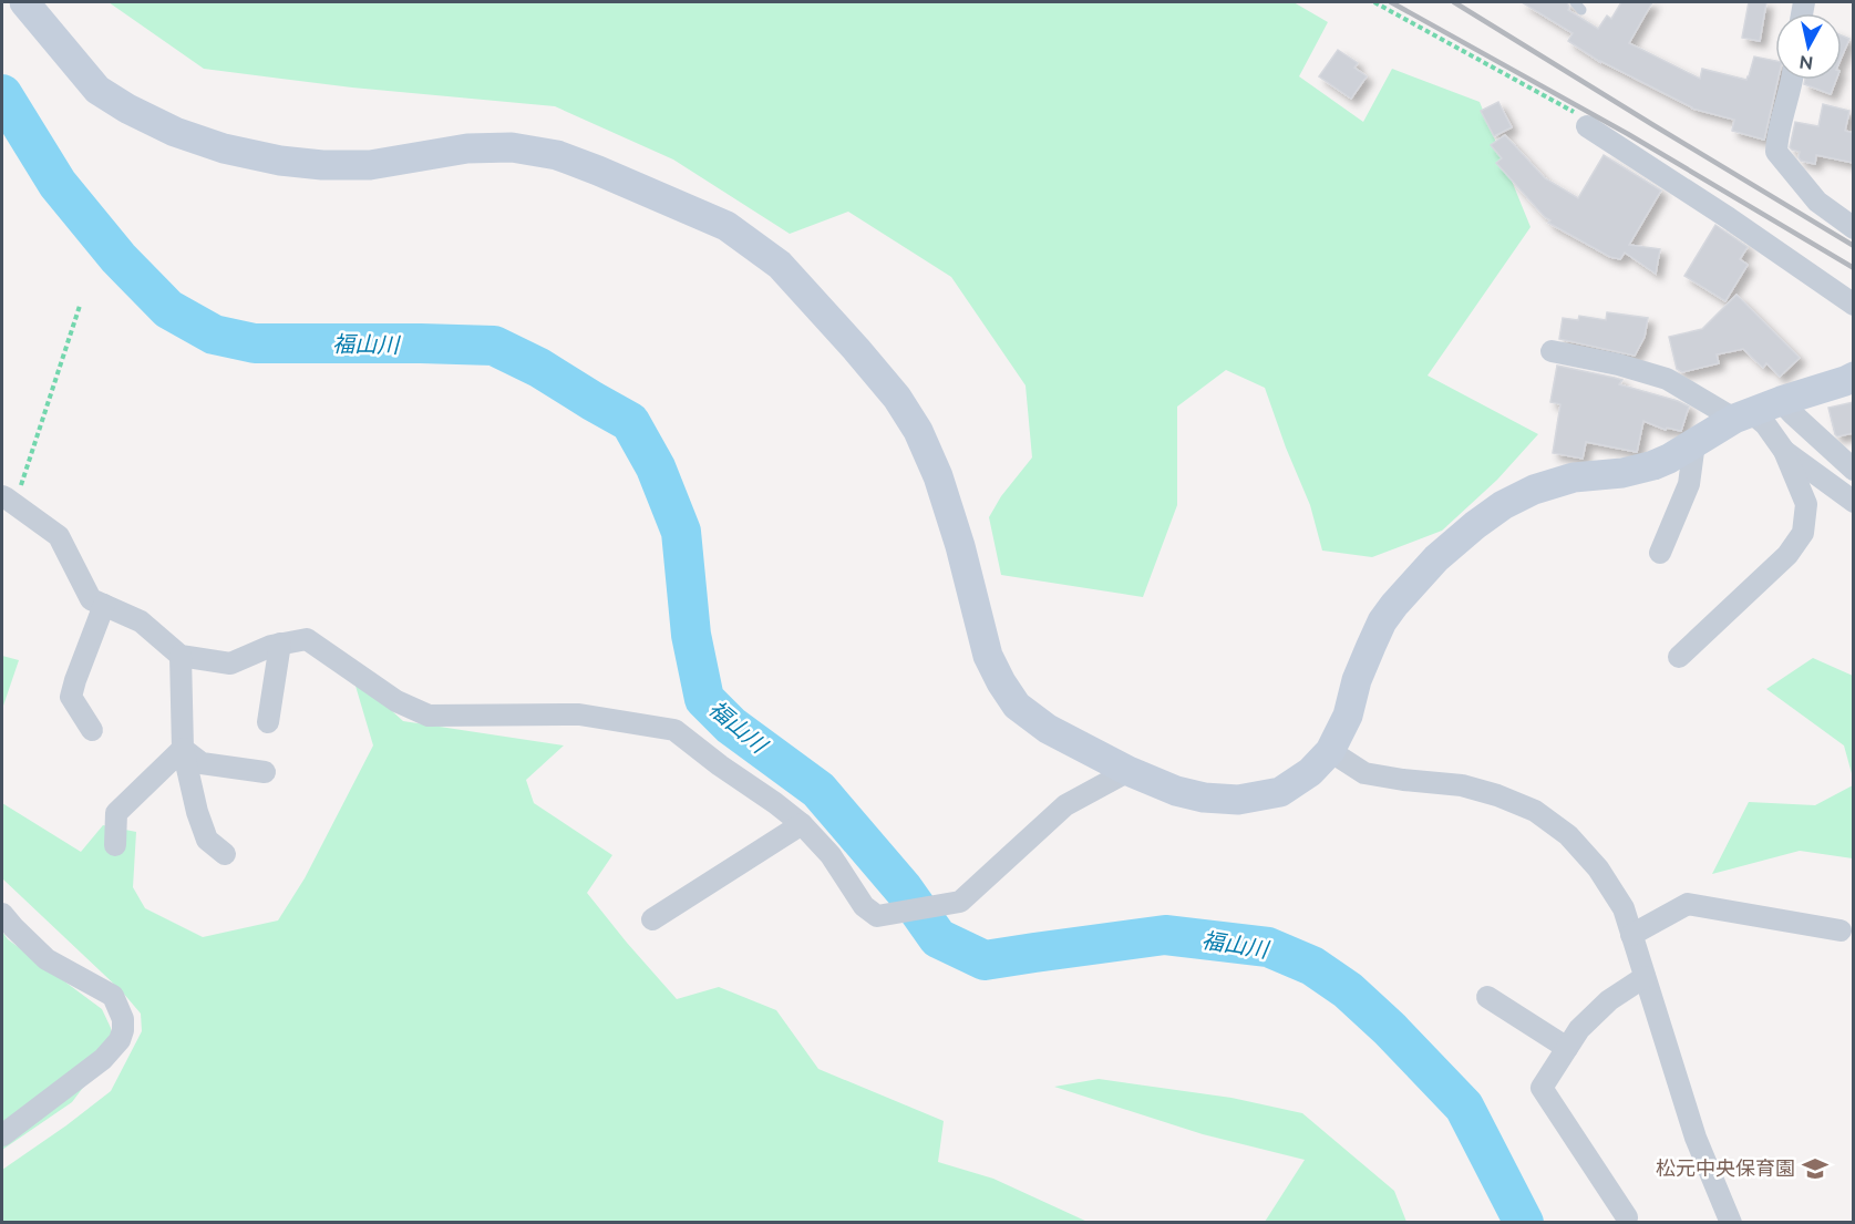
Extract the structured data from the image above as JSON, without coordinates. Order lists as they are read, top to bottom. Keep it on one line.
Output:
{"water":["福山川"],"places":{"school or university":["松元中央保育園"]},"north":"bottom"}
